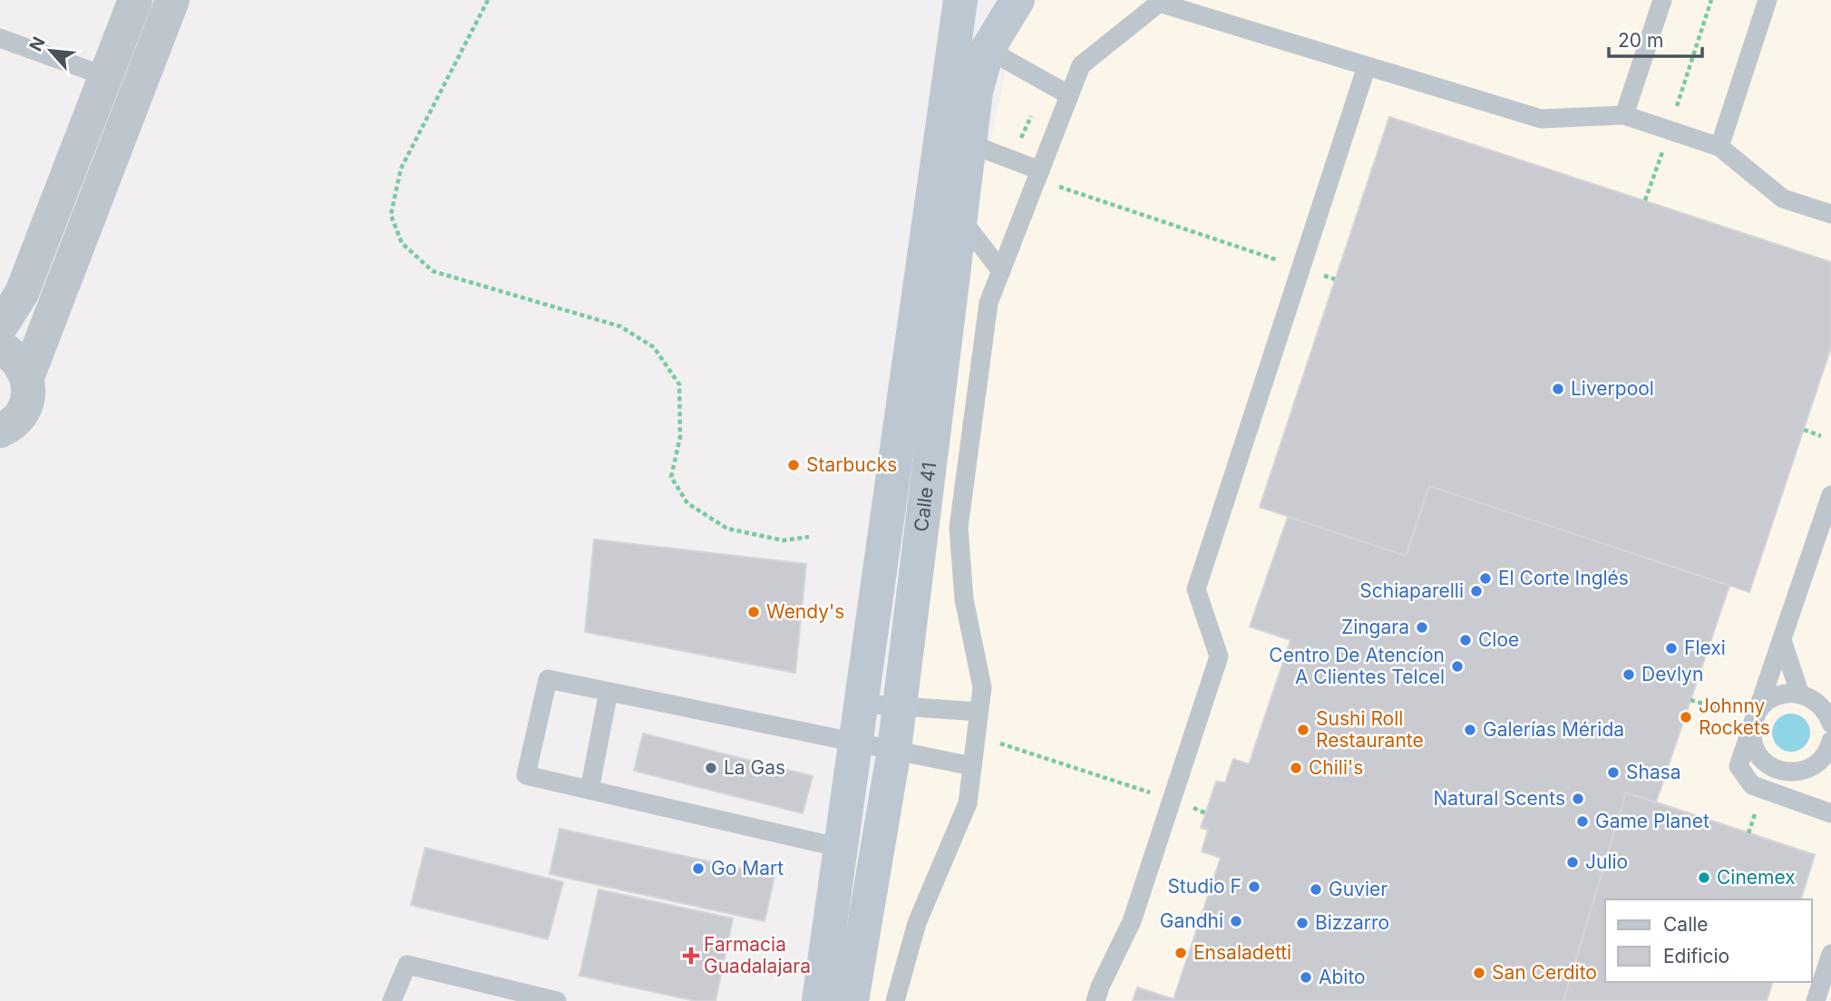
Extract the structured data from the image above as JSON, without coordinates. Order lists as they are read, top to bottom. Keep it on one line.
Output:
{"streets":{"main road":["Calle 41"]},"places":{"other":["Liverpool","Starbucks","El Corte Inglés","Schiaparelli","Wendy's","Zingara","Cloe","Flexi","Centro De Atencíon A Clientes Telcel","Devlyn","Johnny Rockets","Sushi Roll Restaurante","Galerías Mérida","La Gas","Chili's","Shasa","Natural Scents","Game Planet","Julio","Go Mart","Cinemex","Studio F","Guvier","Gandhi","Bizzarro","Ensaladetti","San Cerdito","Abito"],"health":["Farmacia Guadalajara"]},"legend":["Calle","Edificio"],"scale_bar":"20 m","north":"top left"}
